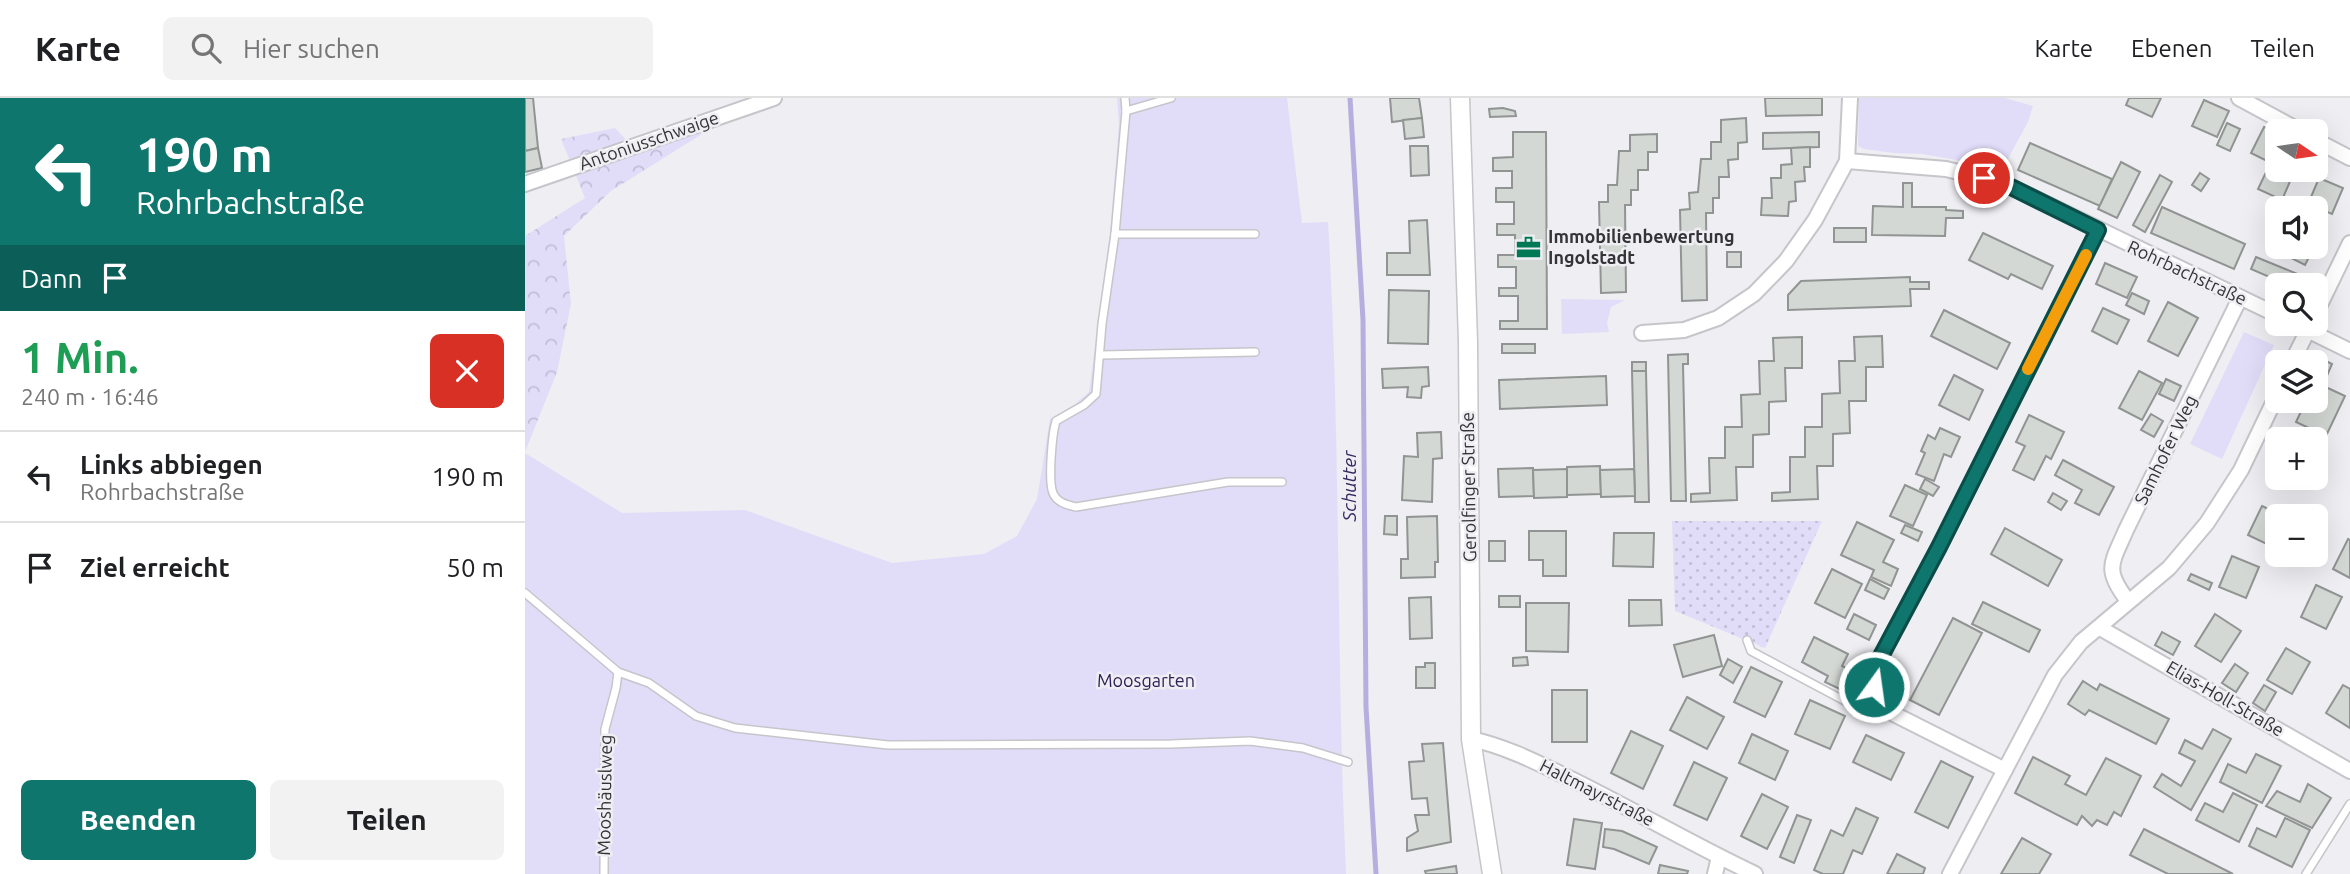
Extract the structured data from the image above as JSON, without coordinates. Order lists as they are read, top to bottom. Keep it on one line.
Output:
{"streets":{"street":["Antoniusschwaige","Rohrbachstraße","Samhofer Weg","Gerolfinger Straße","Elias-Holl-Straße","Haltmayrstraße"],"lane":["Mooshäuslweg"]},"crossings":[["Rohrbachstraße","Samhofer Weg"],["Gerolfinger Straße","Haltmayrstraße"]],"water":["Schutter"],"parks":["Moosgarten"],"places":{"office":["Immobilienbewertung Ingolstadt"]},"north":"right","page":{"header":"Karte","search":"Hier suchen","nav":["Karte","Ebenen","Teilen"],"turn":["190 m","Rohrbachstraße"],"map_buttons":["+","−"],"then":"Dann","heading":["1 Min.","240 m · 16:46"],"list":[{"name":"Links abbiegen","note":"Rohrbachstraße","value":"190 m"},{"name":"Ziel erreicht","value":"50 m"}],"buttons":["Beenden","Teilen"]}}
